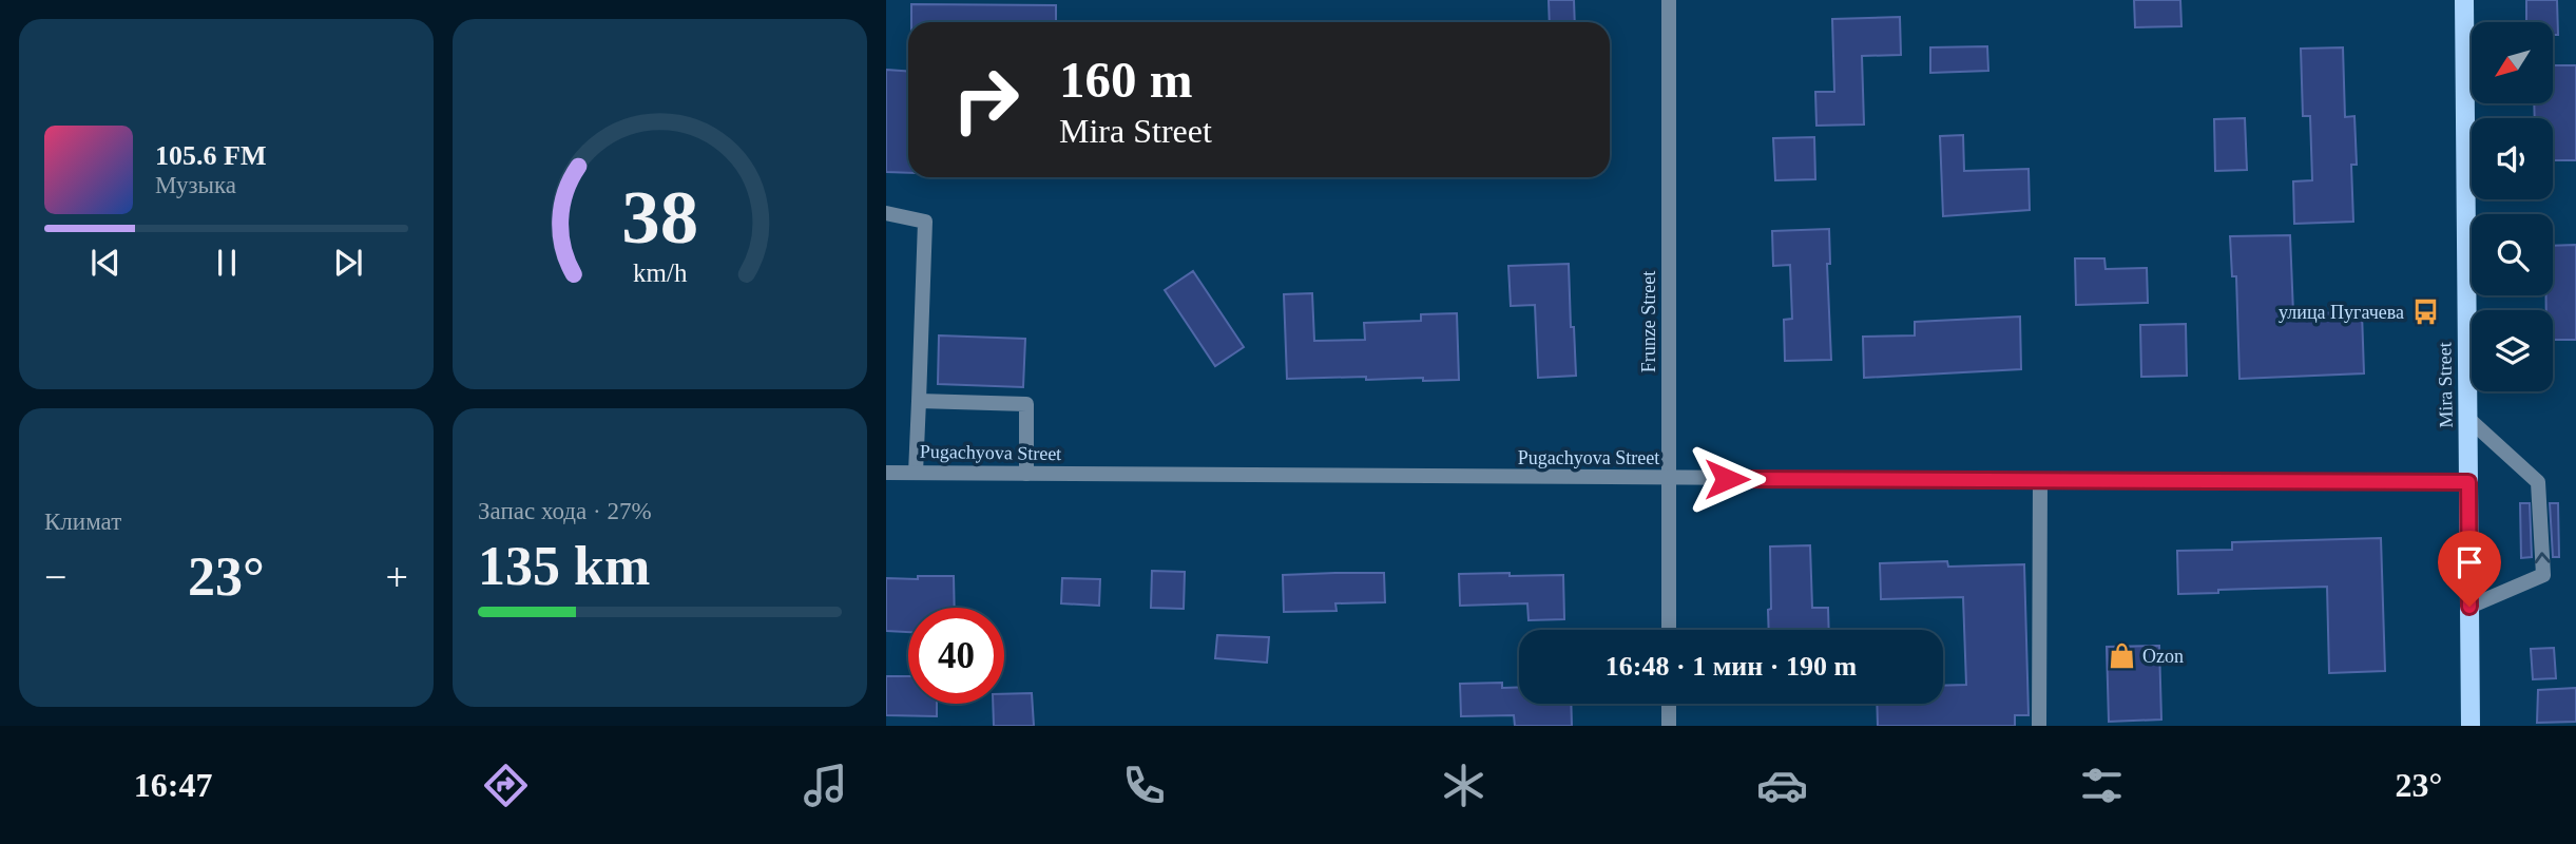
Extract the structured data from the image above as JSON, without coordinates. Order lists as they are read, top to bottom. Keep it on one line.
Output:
{"streets":{"main road":["Mira Street"],"street":["Frunze Street","Pugachyova Street"]},"crossings":[["Frunze Street","Pugachyova Street"],["Mira Street","Pugachyova Street"]],"places":{"bus stop":["улица Пугачева"],"shop":["Ozon"]},"north":"bottom left","page":{"turn":["160 m","Mira Street"],"song":["105.6 FM","Музыка"],"tile":["Климат",["Запас хода · 27%","135 km"]],"heat":["−","23°","+"],"limit":"40","trip":"16:48 · 1 мин · 190 m","tabs":["16:47","23°"],"gauge":["38","km/h"]}}
